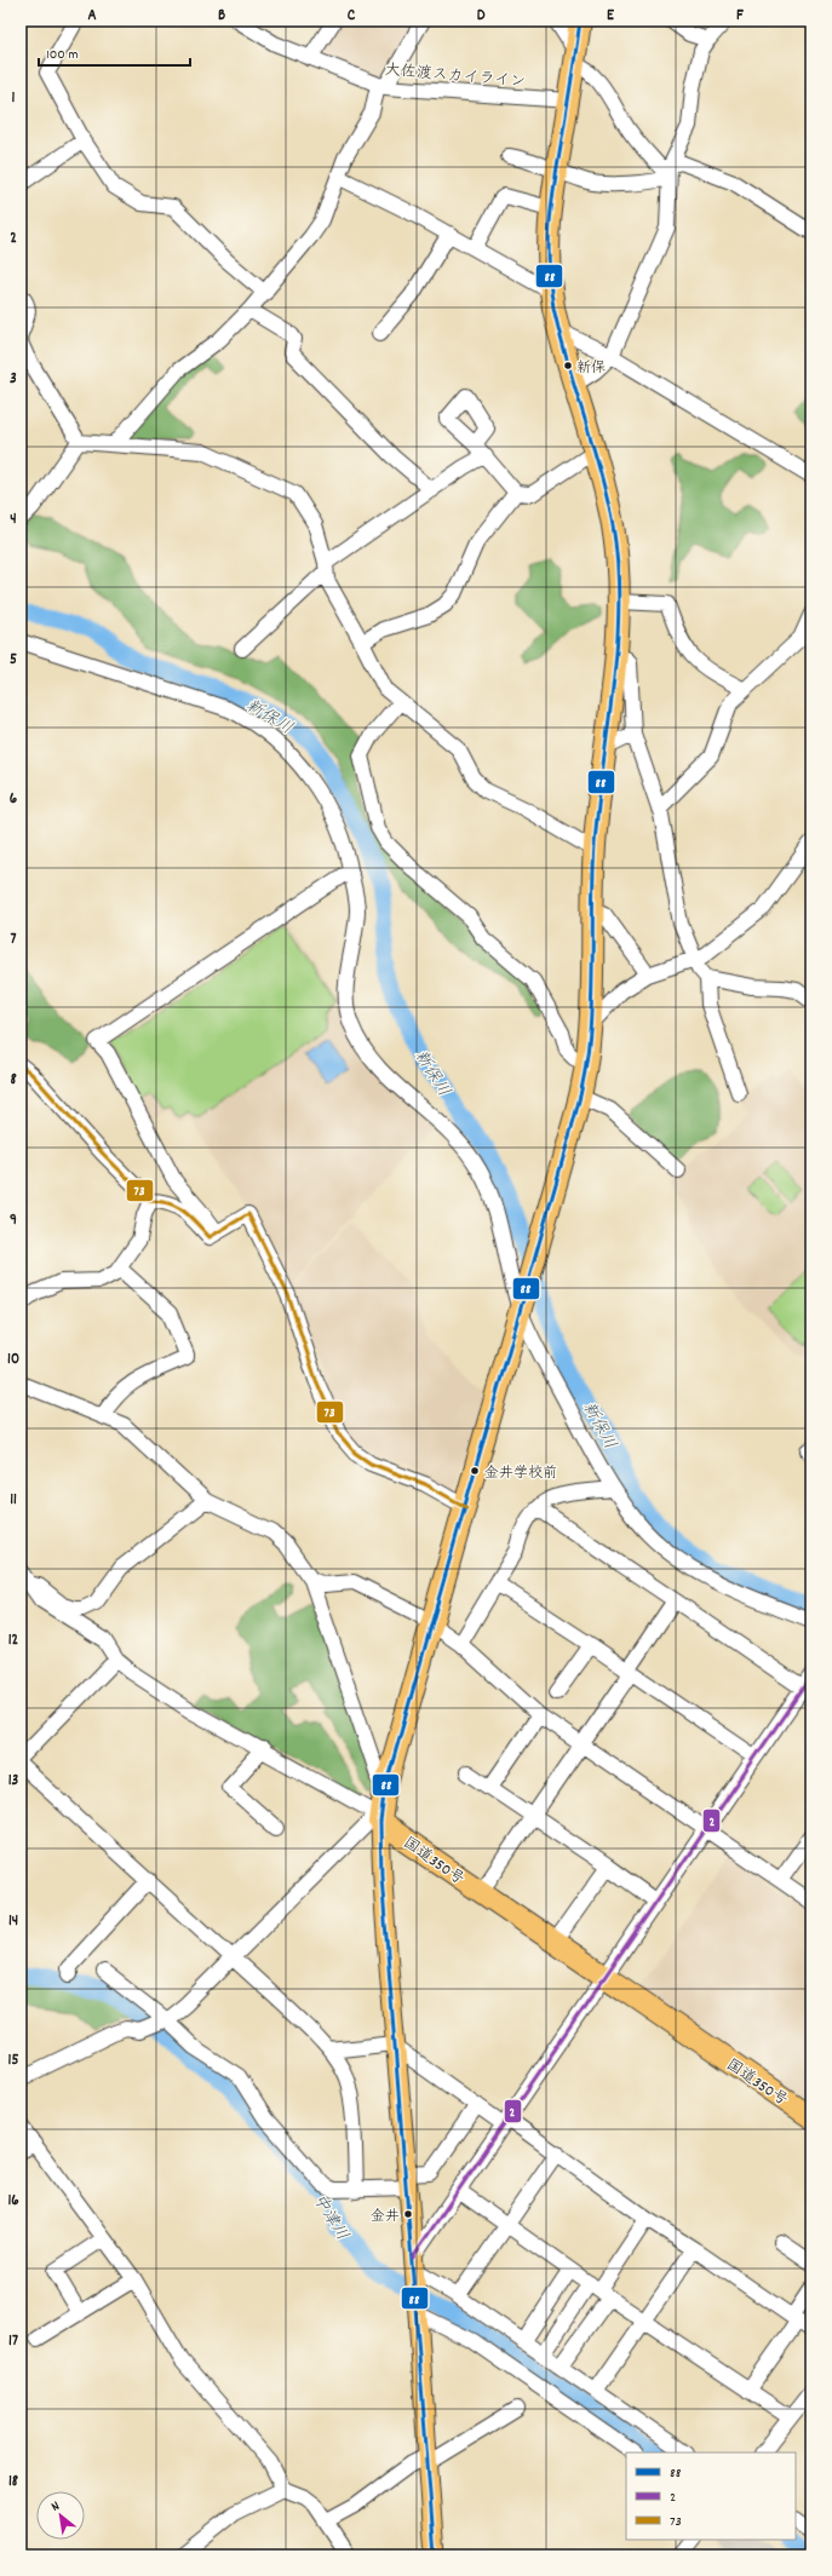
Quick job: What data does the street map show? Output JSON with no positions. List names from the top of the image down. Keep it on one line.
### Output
{"streets":{"highway":["国道350号"],"street":["大佐渡スカイライン"]},"water":["新保川","中津川"],"places":["新保","金井学校前","金井"],"lines":["transit line 88","transit line 73","transit line 2"],"legend":["88","2","73"],"scale_bar":"100 m","north":"top left","grid":{"columns":["A","B","C","D","E","F"],"rows":["1","2","3","4","5","6","7","8","9","10","11","12","13","14","15","16","17","18"]}}
